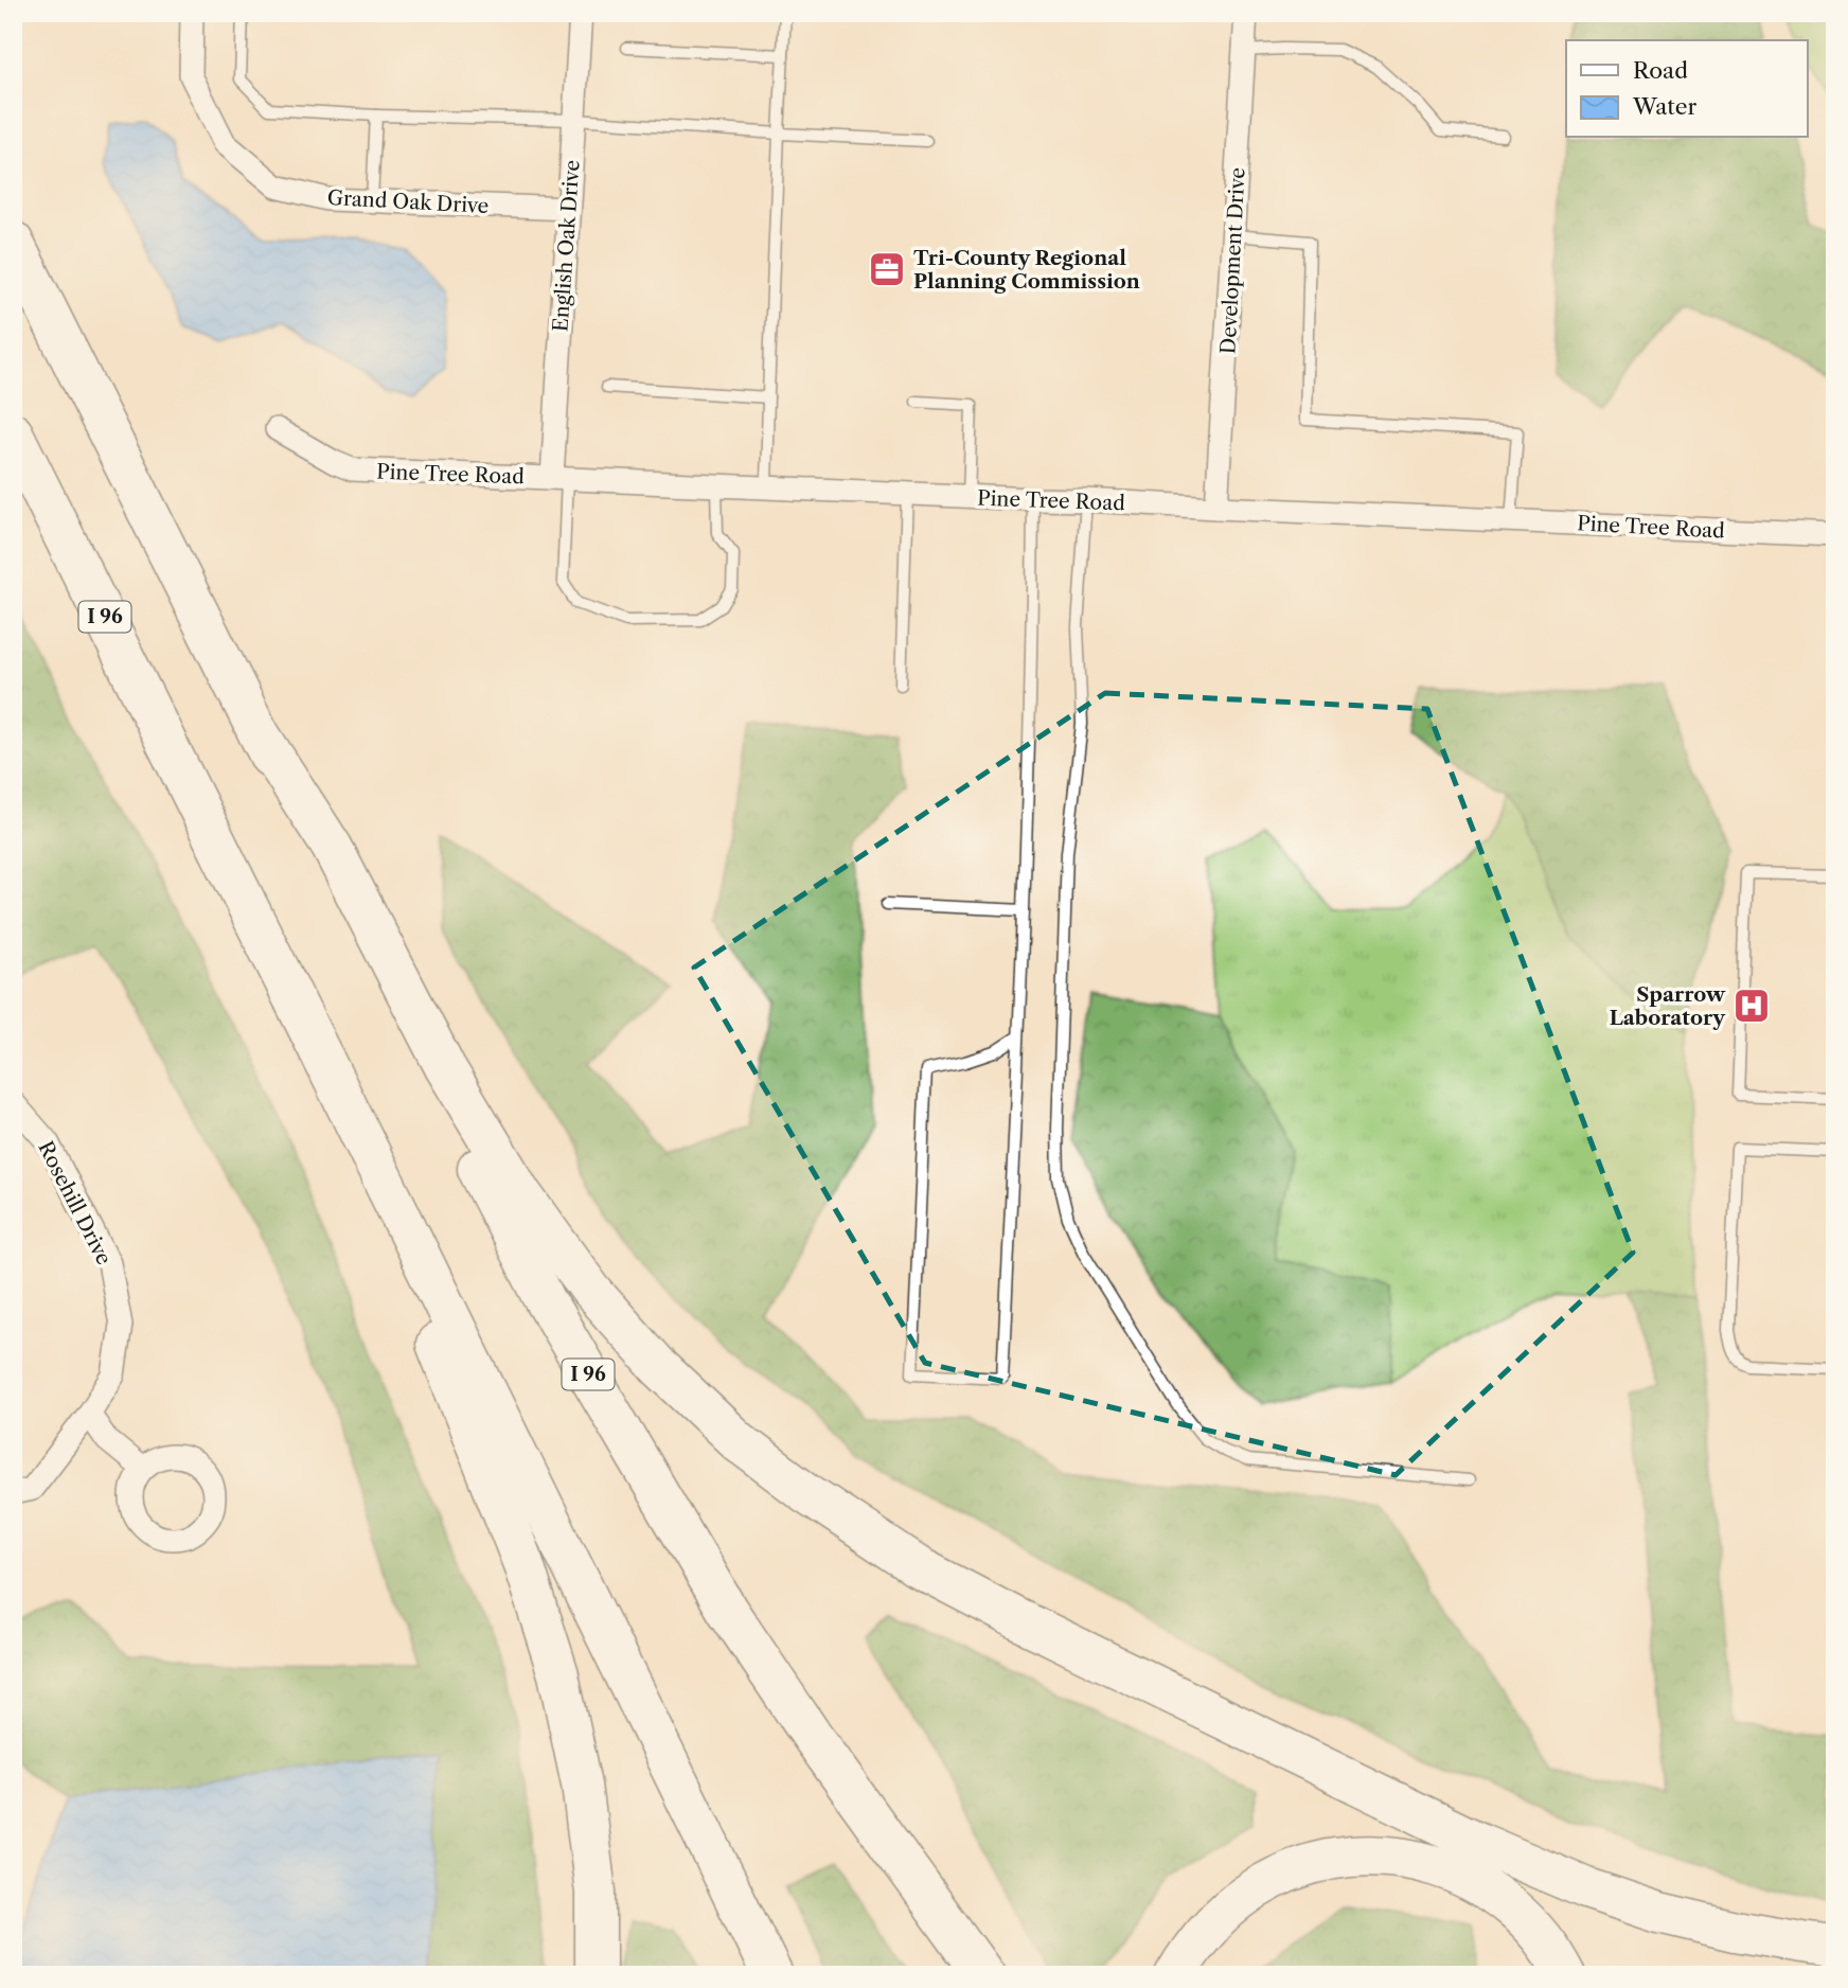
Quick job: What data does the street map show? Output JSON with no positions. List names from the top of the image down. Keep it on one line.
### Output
{"streets":{"highway":["I 96"],"street":["Grand Oak Drive","English Oak Drive","Development Drive","Pine Tree Road","Rosehill Drive"]},"crossings":[["Grand Oak Drive","English Oak Drive"],["English Oak Drive","Pine Tree Road"],["Development Drive","Pine Tree Road"]],"places":{"office":["Tri-County Regional Planning Commission"],"hospital":["Sparrow Laboratory"]},"legend":["Road","Water"]}
